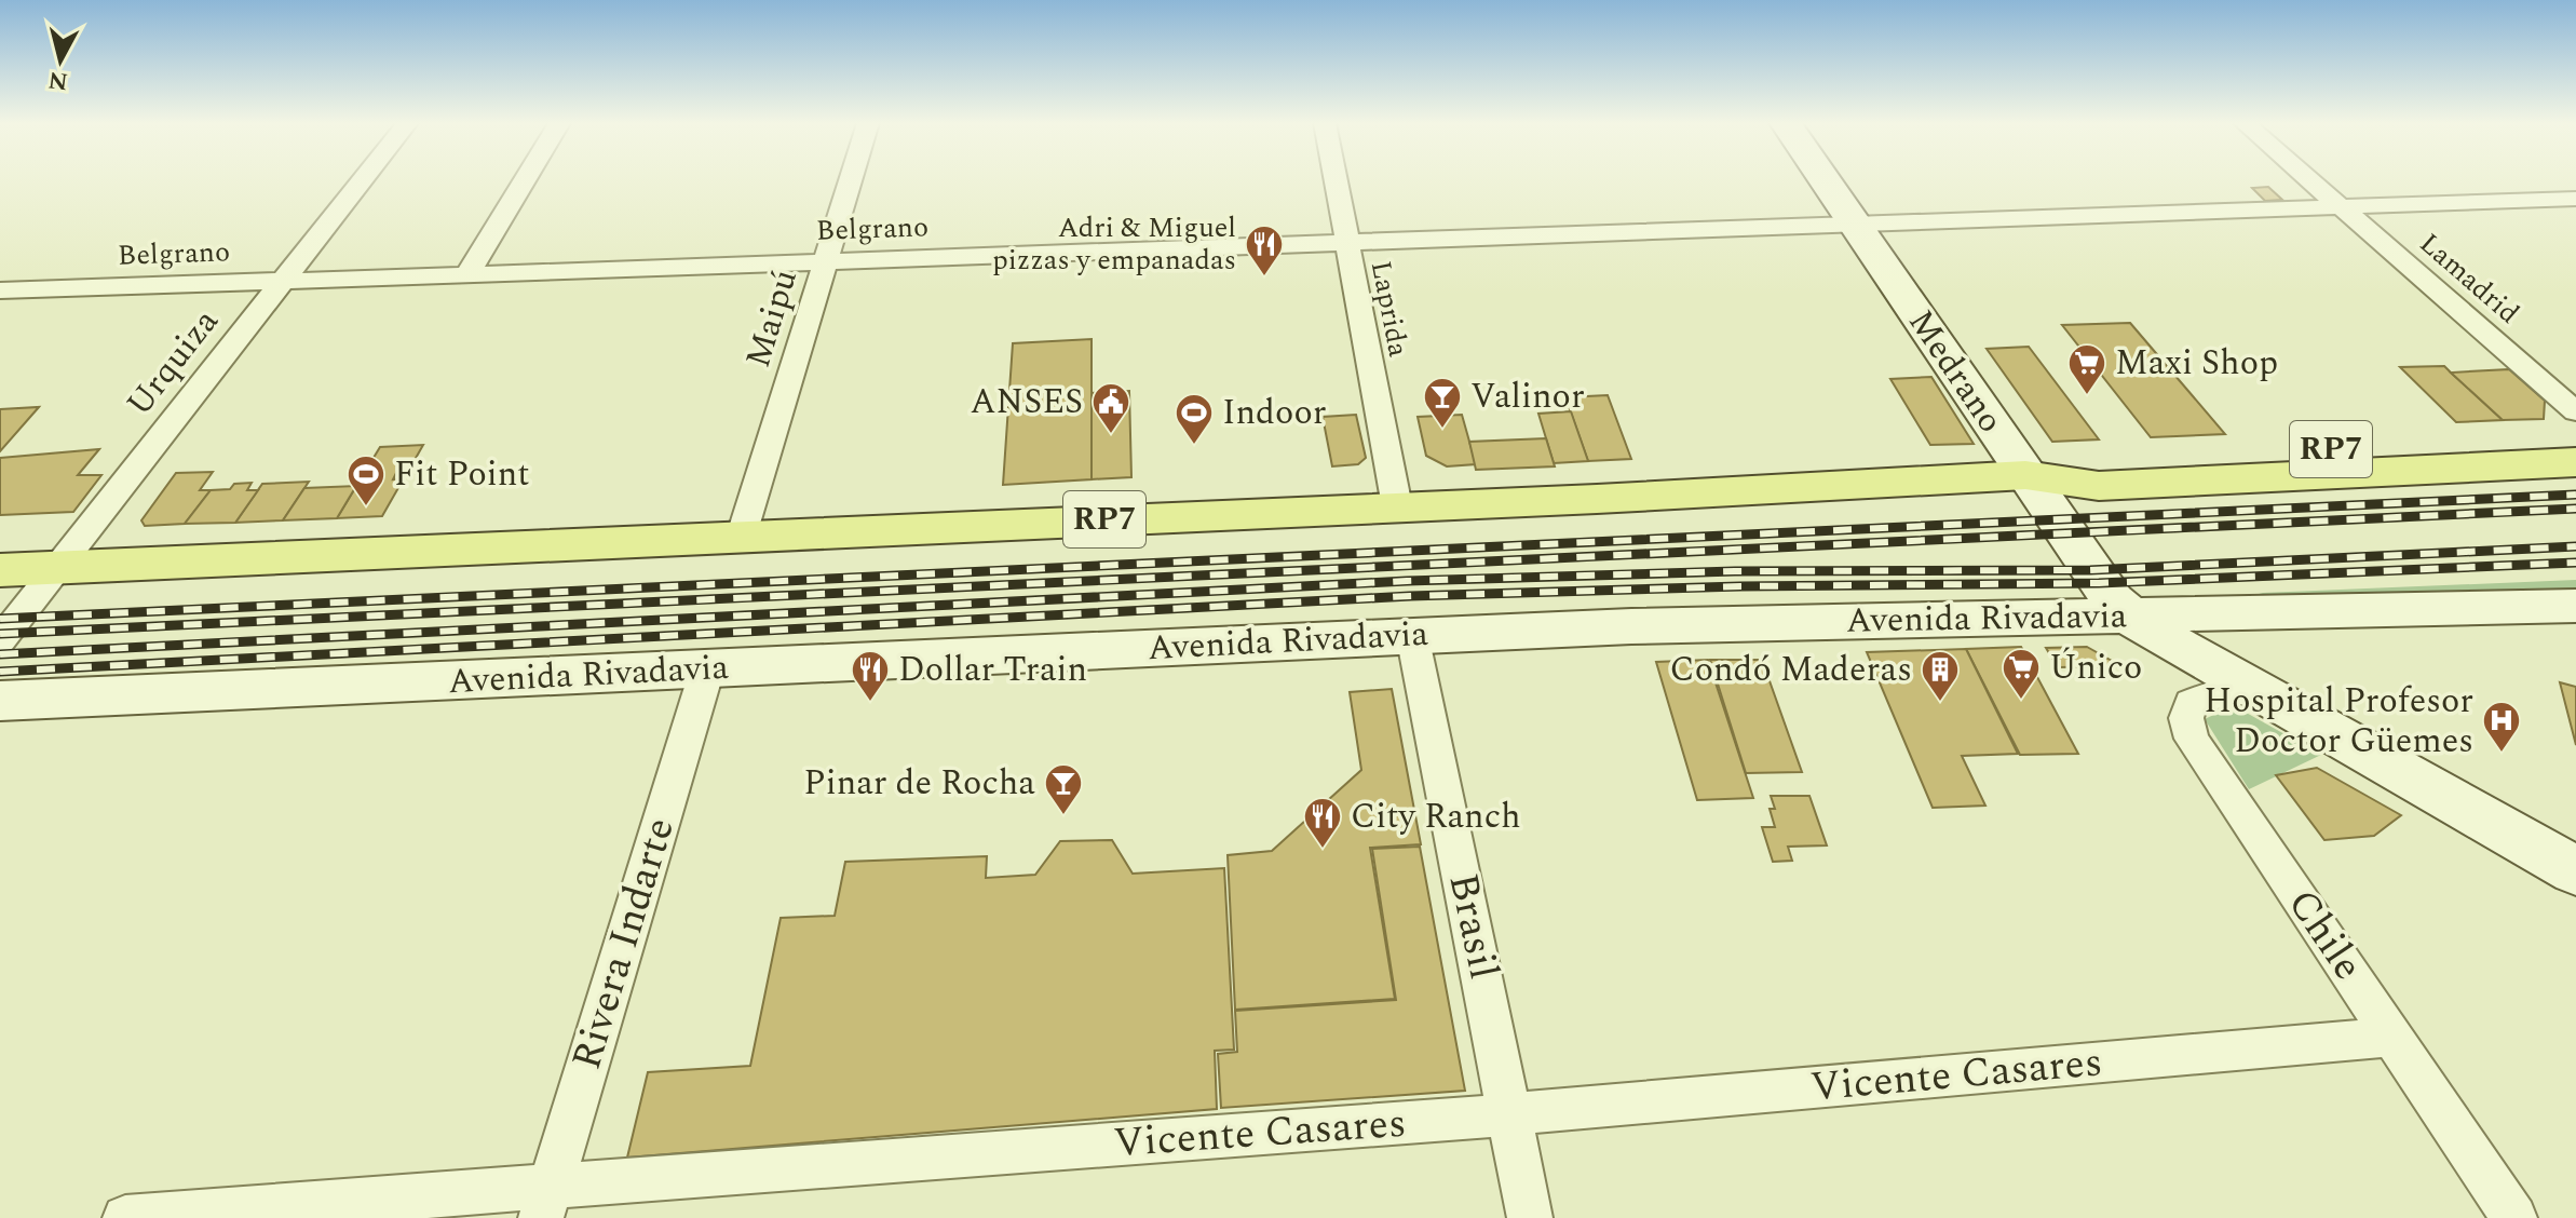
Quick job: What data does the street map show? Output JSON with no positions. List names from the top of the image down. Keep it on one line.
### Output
{"streets":{"main road":["Medrano","RP7","Avenida Rivadavia"],"street":["Belgrano","Lamadrid","Laprida","Maipú","Urquiza","Brasil","Chile","Rivera Indarte","Vicente Casares"]},"crossings":[["Belgrano","Lamadrid"],["Belgrano","Laprida"],["Belgrano","Maipú"],["Belgrano","Urquiza"],["Belgrano","Medrano"],["Laprida","RP7"],["Maipú","RP7"],["Urquiza","RP7"],["Medrano","RP7"],["Medrano","Avenida Rivadavia"],["Medrano","Chile"],["Avenida Rivadavia","Brasil"],["Avenida Rivadavia","Rivera Indarte"],["Brasil","Vicente Casares"],["Chile","Vicente Casares"],["Rivera Indarte","Vicente Casares"]],"places":{"restaurant":["Adri & Miguel pizzas y empanadas","Dollar Train","City Ranch"],"supermarket":["Maxi Shop","Único"],"bar":["Valinor","Pinar de Rocha"],"public building":["ANSES"],"sports":["Indoor","Fit Point"],"building":["Condó Maderas"],"hospital":["Hospital Profesor Doctor Güemes"]},"north":"bottom"}
